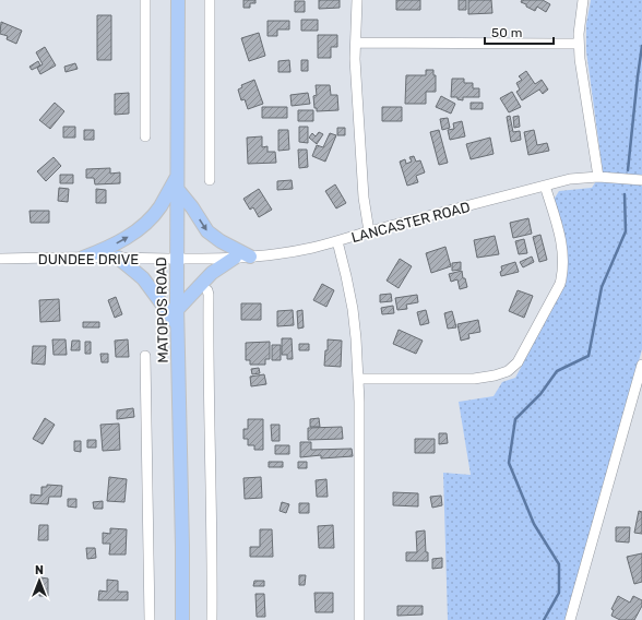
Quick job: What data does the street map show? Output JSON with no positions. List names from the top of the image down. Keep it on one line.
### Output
{"streets":{"main road":["MATOPOS ROAD"],"street":["LANCASTER ROAD","DUNDEE DRIVE"]},"crossings":[["LANCASTER ROAD","DUNDEE DRIVE"],["LANCASTER ROAD","MATOPOS ROAD"],["DUNDEE DRIVE","MATOPOS ROAD"]],"scale_bar":"50 m","north":"top"}
